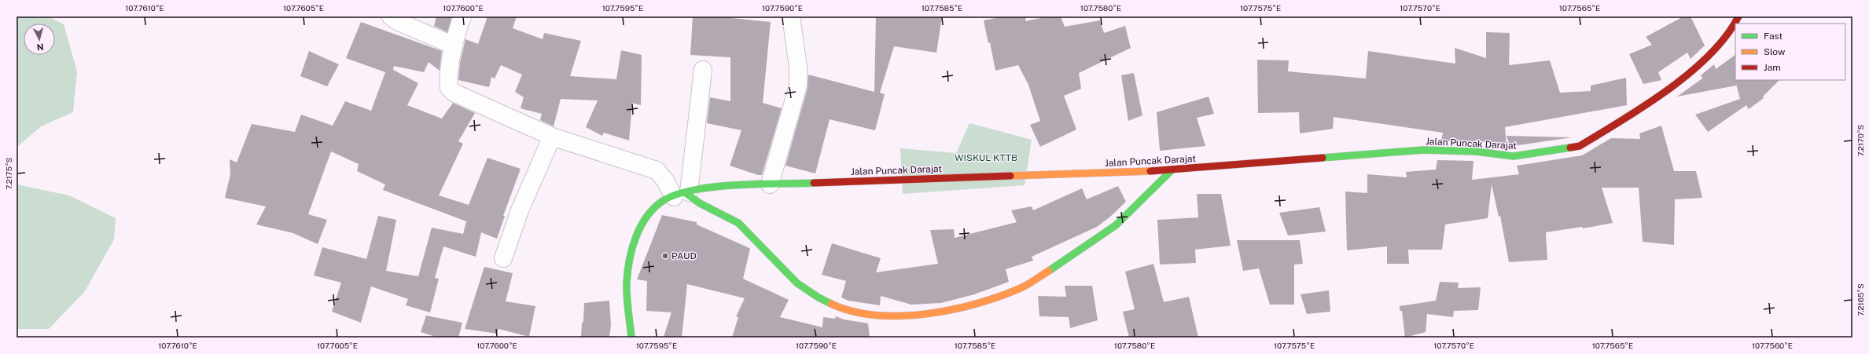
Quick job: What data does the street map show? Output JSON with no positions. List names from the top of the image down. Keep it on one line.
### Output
{"streets":{"street":["Jalan Puncak Darajat"]},"parks":["WISKUL KTTB"],"places":["PAUD"],"legend":["Fast","Slow","Jam"],"north":"bottom","coordinates":["107.7610°E","107.7605°E","107.7600°E","107.7595°E","107.7590°E","107.7585°E","107.7580°E","107.7575°E","107.7570°E","107.7565°E","7.2170°S","7.2175°S","7.2165°S","107.7560°E"]}
